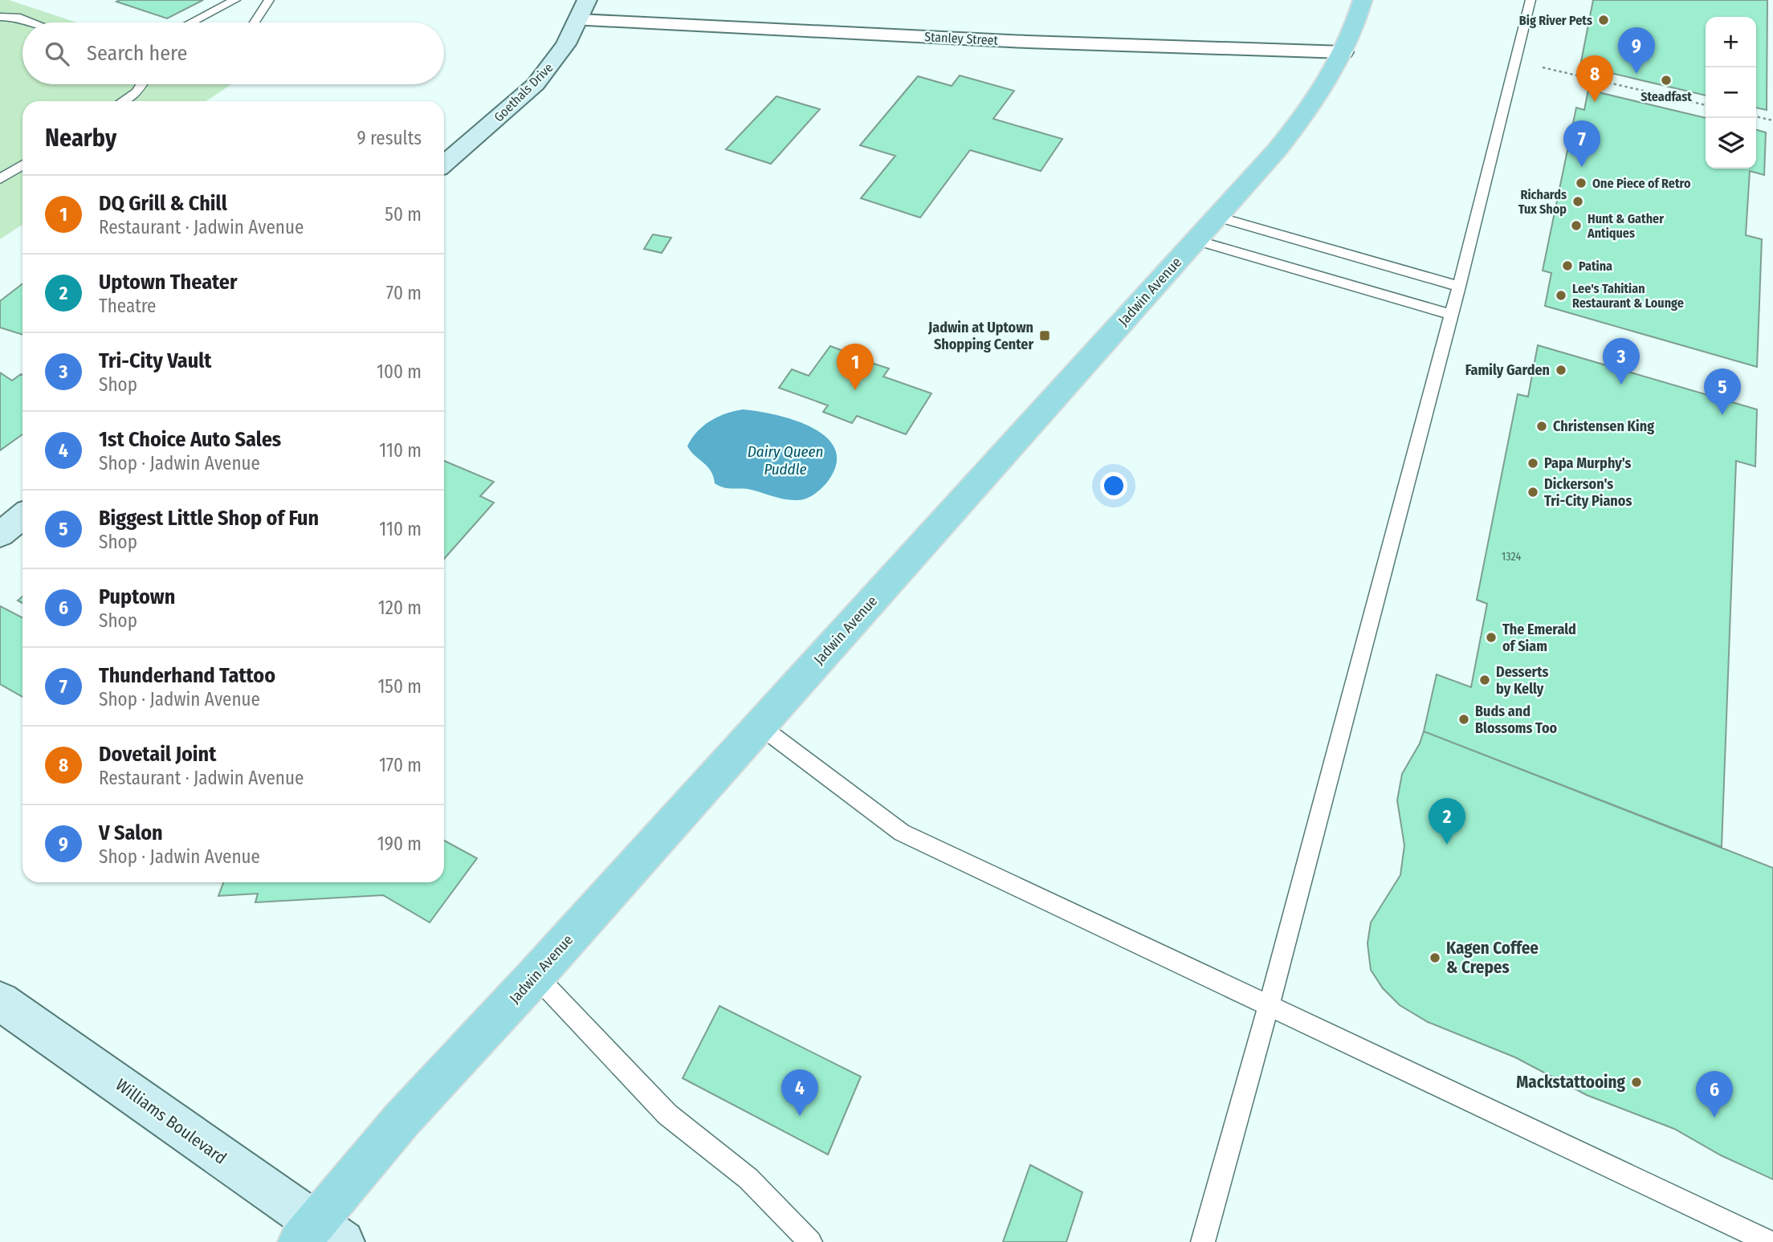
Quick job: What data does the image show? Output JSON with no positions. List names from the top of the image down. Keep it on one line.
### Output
{"streets":{"main road":["Jadwin Avenue"],"street":["Stanley Street","Goethals Drive","Williams Boulevard"]},"crossings":[["Stanley Street","Goethals Drive"],["Stanley Street","Jadwin Avenue"],["Jadwin Avenue","Williams Boulevard"]],"water":["Dairy Queen Puddle"],"places":{"other":["Big River Pets","Steadfast","One Piece of Retro","Richards Tux Shop","Hunt & Gather Antiques","Patina","Lee's Tahitian Restaurant & Lounge","Family Garden","Christensen King","Papa Murphy's","Dickerson's Tri-City Pianos","The Emerald of Siam","Desserts by Kelly","Buds and Blossoms Too","Kagen Coffee & Crepes","Mackstattooing"],"transit":["Jadwin at Uptown Shopping Center"]},"house_numbers":["1324"],"page":{"map_buttons":["+","−"],"search":"Search here","pins":["9","8","7","3","1","5","2","4","6"],"heading":["Nearby","9 results"],"list":[{"mark":"1","name":"DQ Grill & Chill","note":"Restaurant · Jadwin Avenue","value":"50 m"},{"mark":"2","name":"Uptown Theater","note":"Theatre","value":"70 m"},{"mark":"3","name":"Tri-City Vault","note":"Shop","value":"100 m"},{"mark":"4","name":"1st Choice Auto Sales","note":"Shop · Jadwin Avenue","value":"110 m"},{"mark":"5","name":"Biggest Little Shop of Fun","note":"Shop","value":"110 m"},{"mark":"6","name":"Puptown","note":"Shop","value":"120 m"},{"mark":"7","name":"Thunderhand Tattoo","note":"Shop · Jadwin Avenue","value":"150 m"},{"mark":"8","name":"Dovetail Joint","note":"Restaurant · Jadwin Avenue","value":"170 m"},{"mark":"9","name":"V Salon","note":"Shop · Jadwin Avenue","value":"190 m"}]}}
